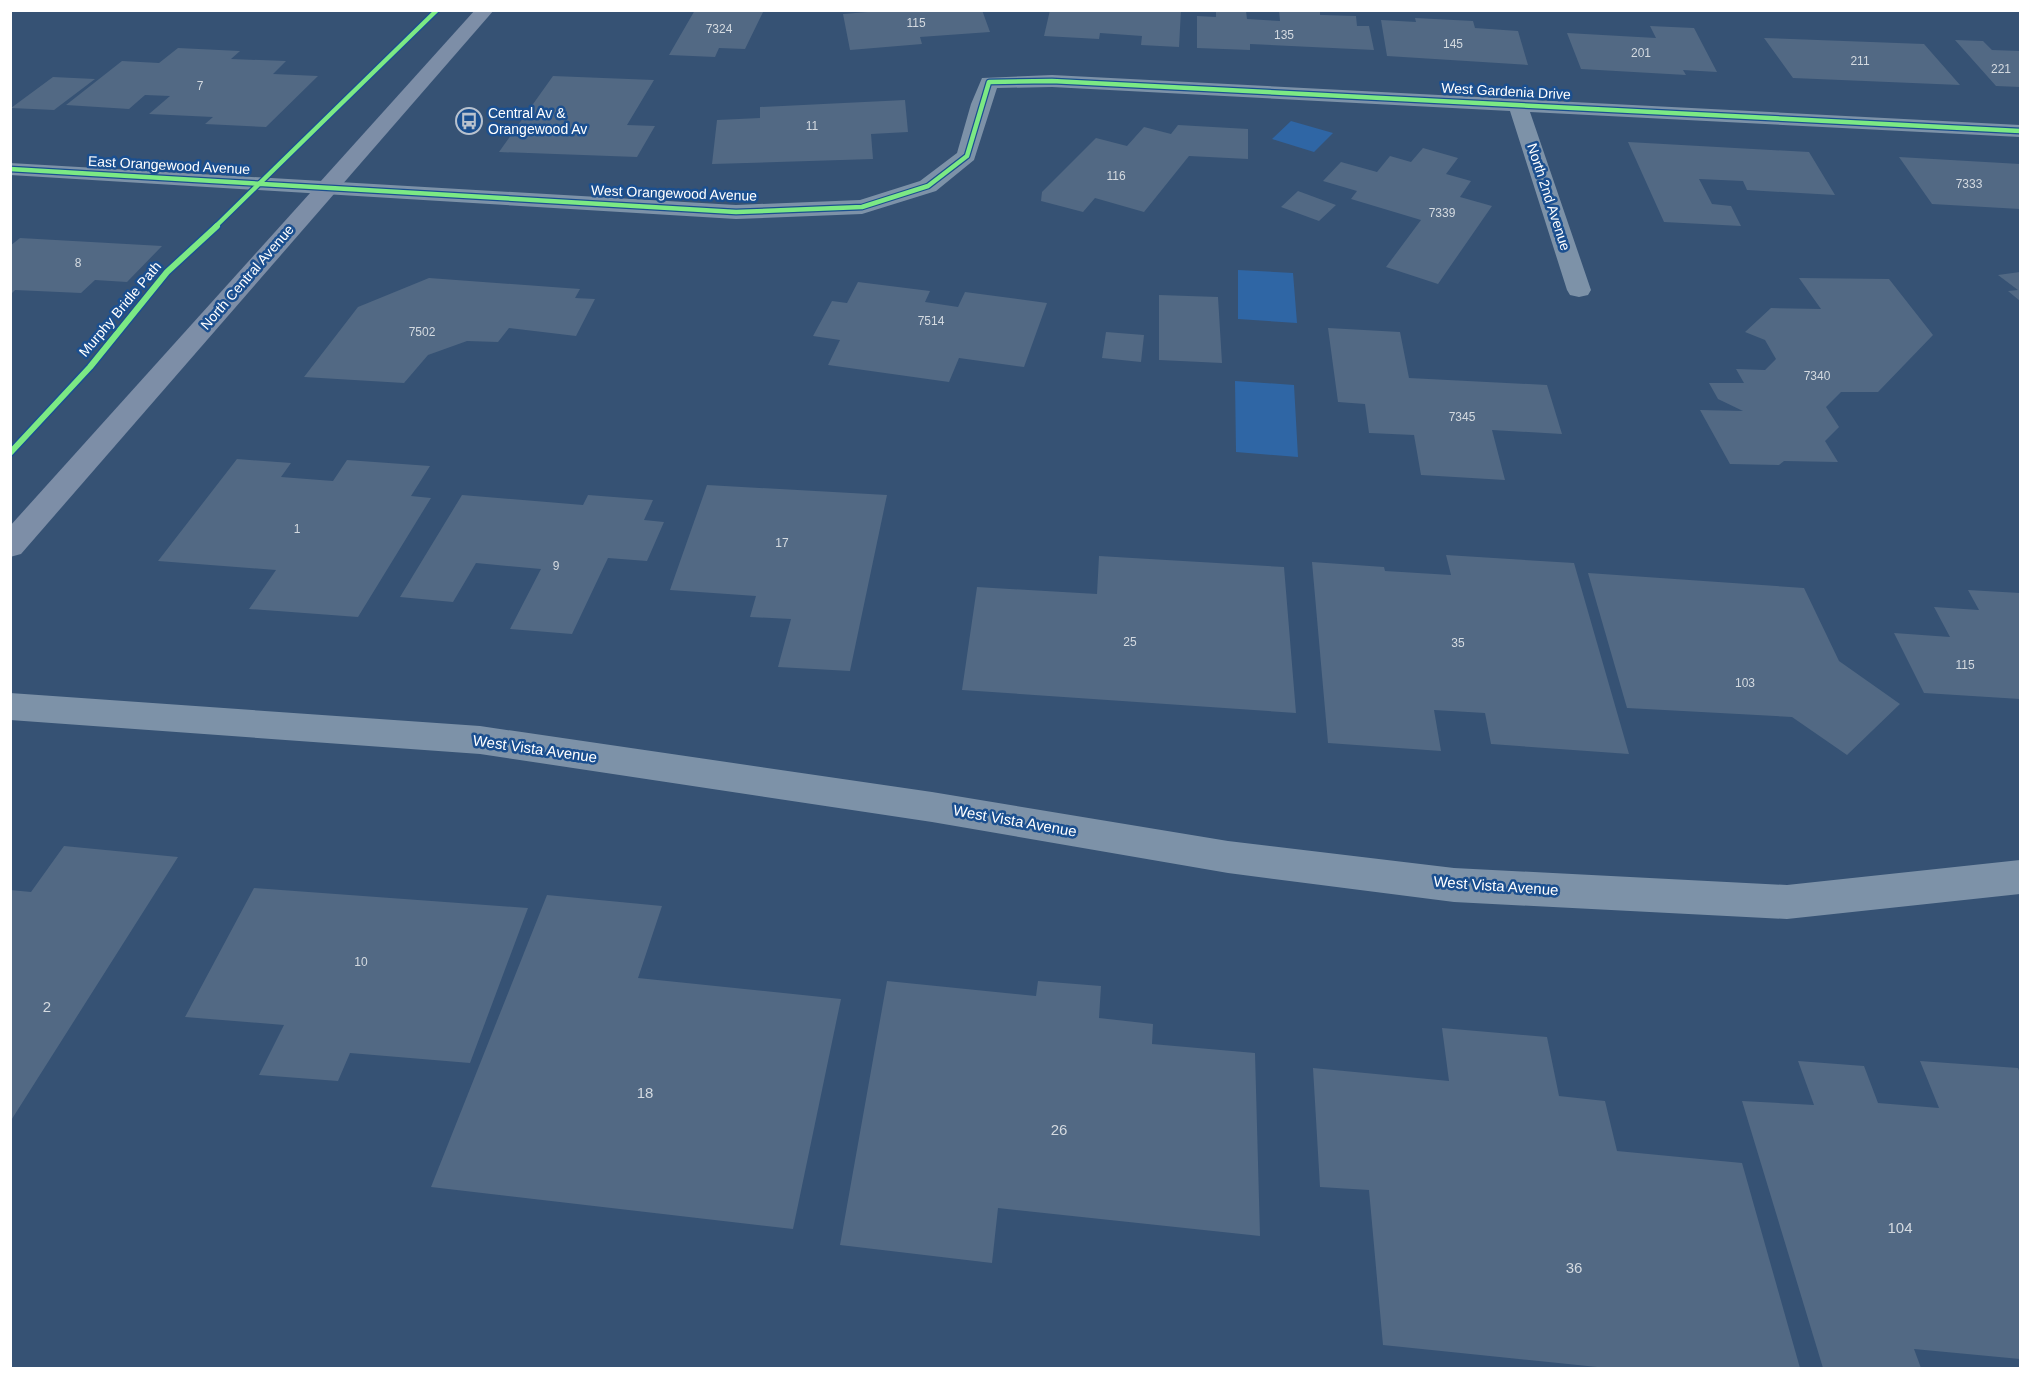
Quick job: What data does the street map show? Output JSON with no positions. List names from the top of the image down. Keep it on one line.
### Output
{"streets":{"main road":["North Central Avenue"],"street":["West Gardenia Drive","East Orangewood Avenue","West Orangewood Avenue","North 2nd Avenue","West Vista Avenue"],"cycle path":["Murphy Bridle Path"]},"crossings":[["West Gardenia Drive","West Orangewood Avenue"],["West Gardenia Drive","North 2nd Avenue"],["East Orangewood Avenue","West Orangewood Avenue"],["East Orangewood Avenue","North Central Avenue"],["East Orangewood Avenue","Murphy Bridle Path"],["West Orangewood Avenue","North Central Avenue"]],"places":{"bus stop":["Central Av & Orangewood Av"]},"house_numbers":["115","7324","135","145","201","211","221","7","11","116","7333","7339","8","7514","7502","7340","7345","1","17","9","25","35","115","103","10","2","18","26","104","36"]}
